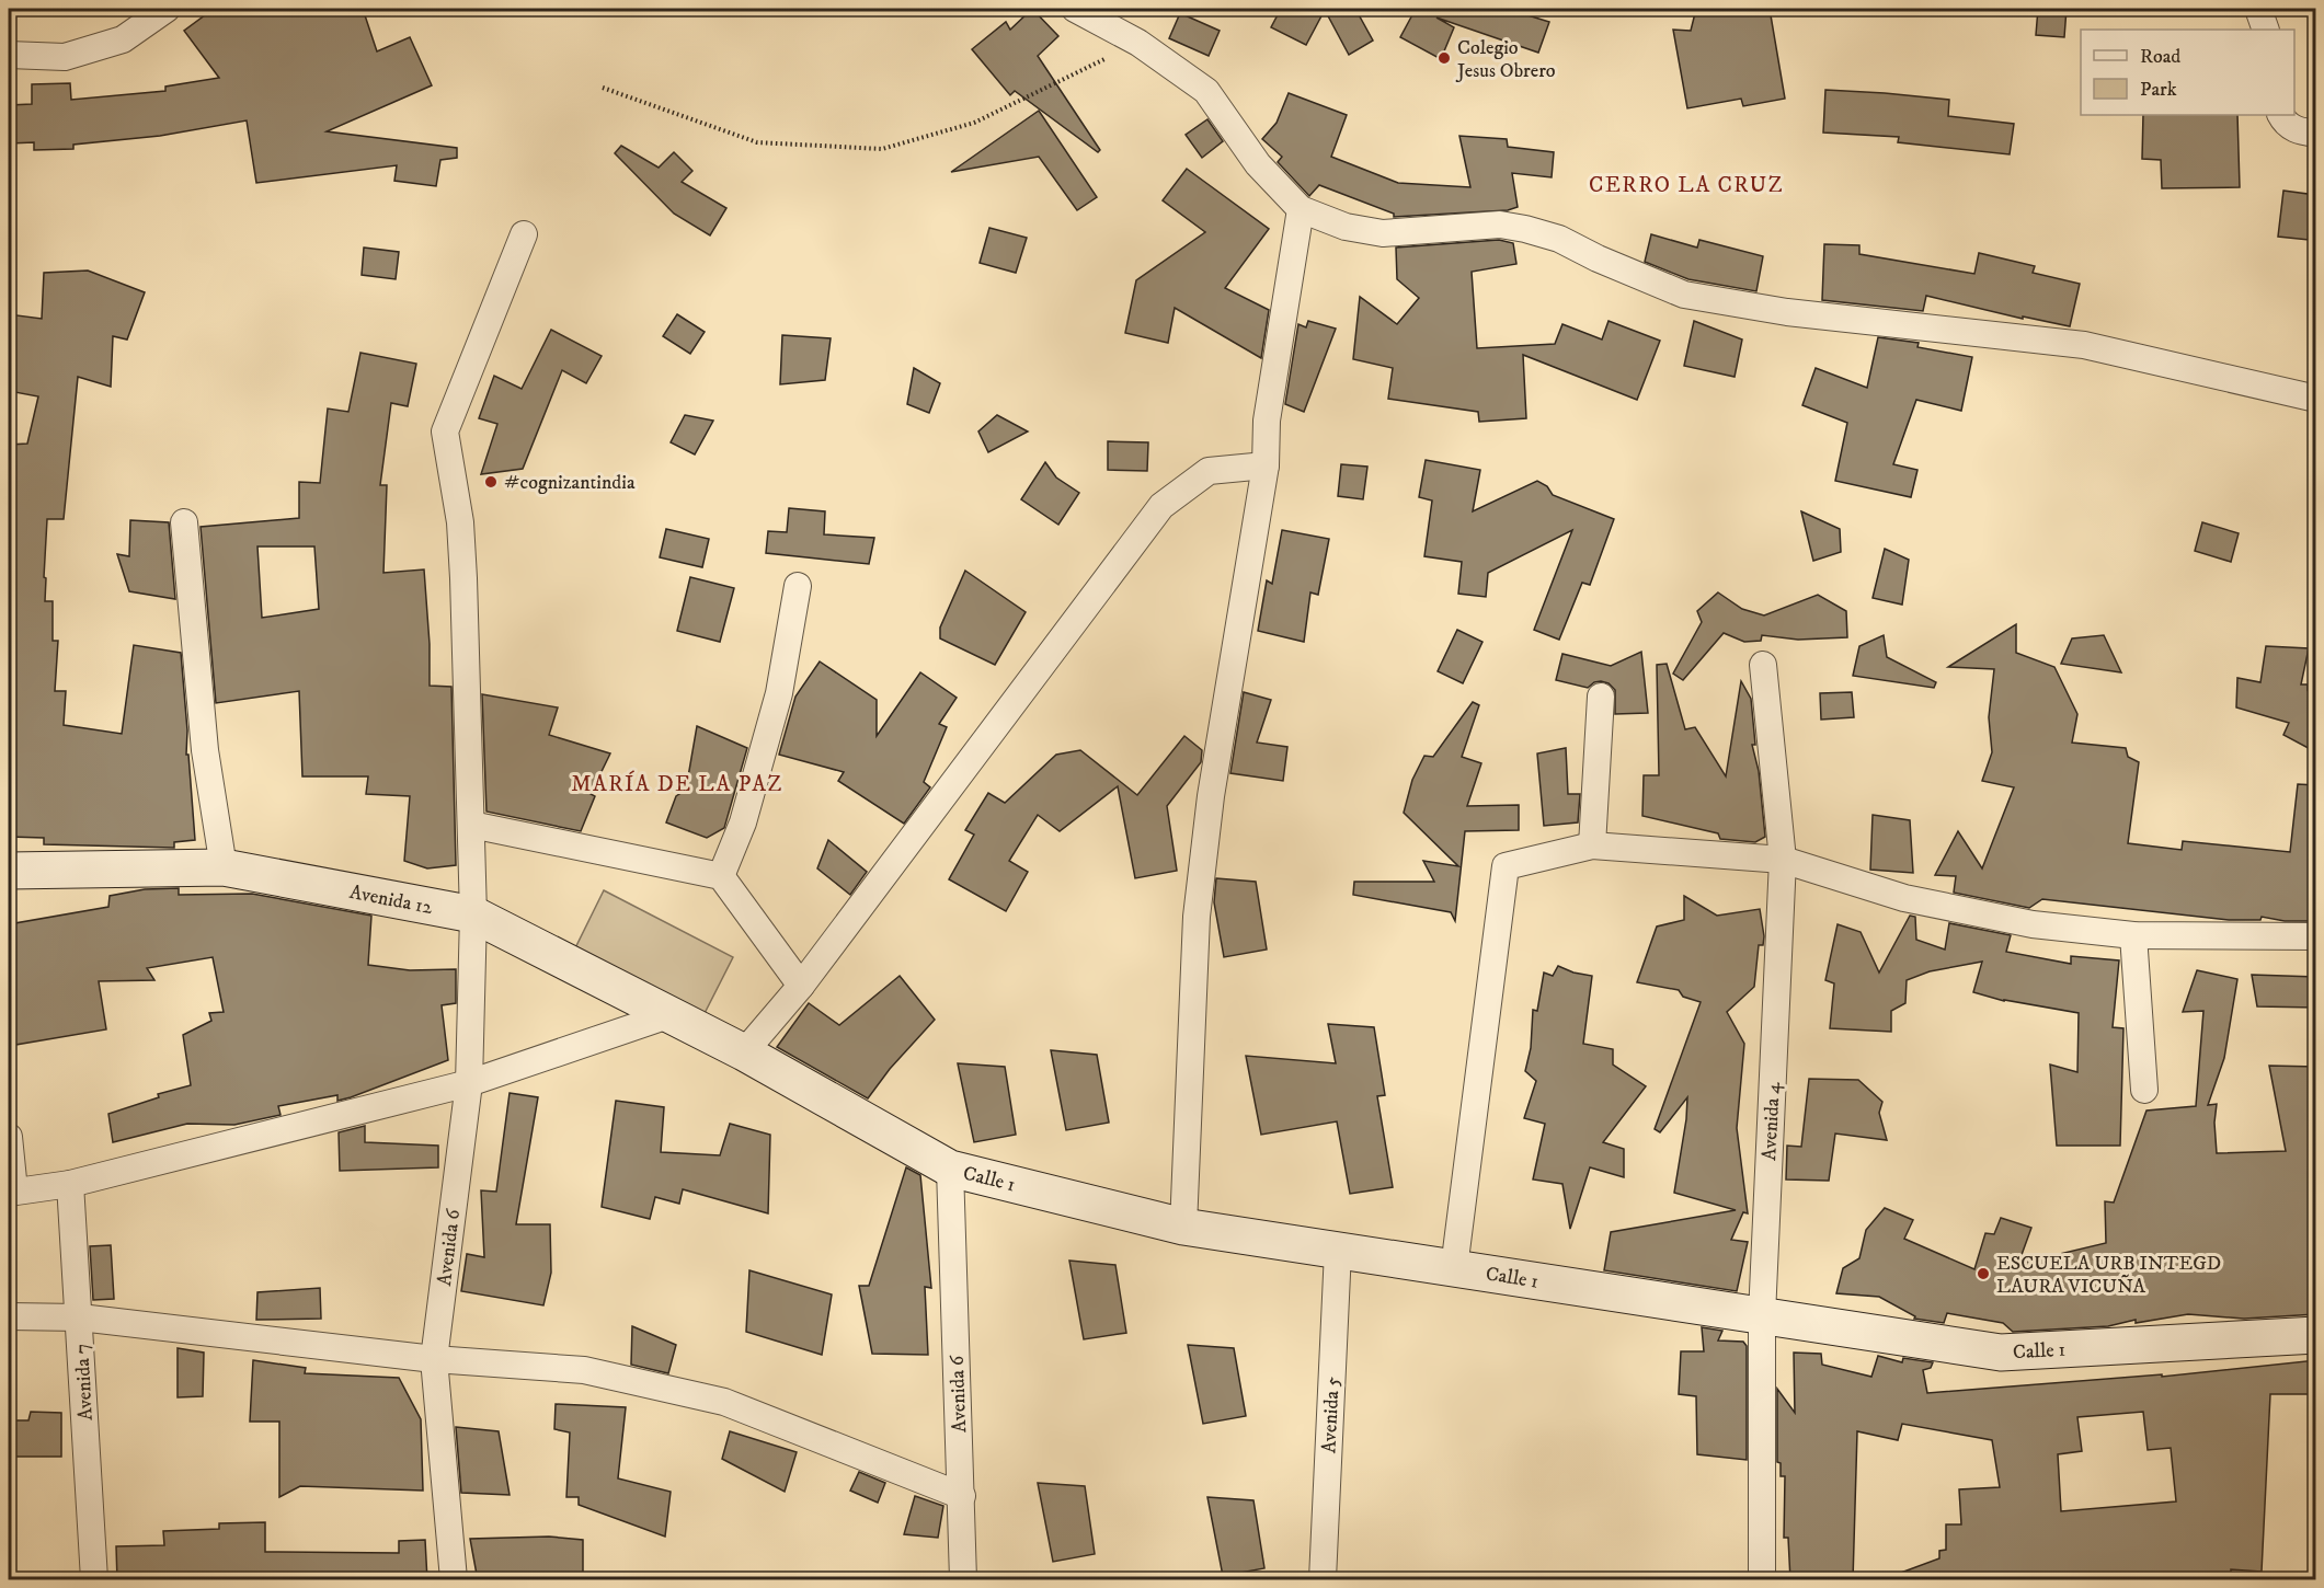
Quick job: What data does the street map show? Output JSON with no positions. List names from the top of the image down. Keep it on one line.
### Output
{"streets":{"street":["Avenida 12","Avenida 4","Calle 1","Avenida 6","Avenida 7","Avenida 5"]},"crossings":[["Avenida 12","Calle 1"],["Avenida 12","Avenida 6"],["Avenida 4","Calle 1"],["Calle 1","Avenida 6"],["Calle 1","Avenida 5"]],"districts":["CERRO LA CRUZ","MARÍA DE LA PAZ"],"places":["Colegio Jesus Obrero","#cognizantindia","ESCUELA URB INTEGD LAURA VICUÑA"],"legend":["Road","Park"]}
